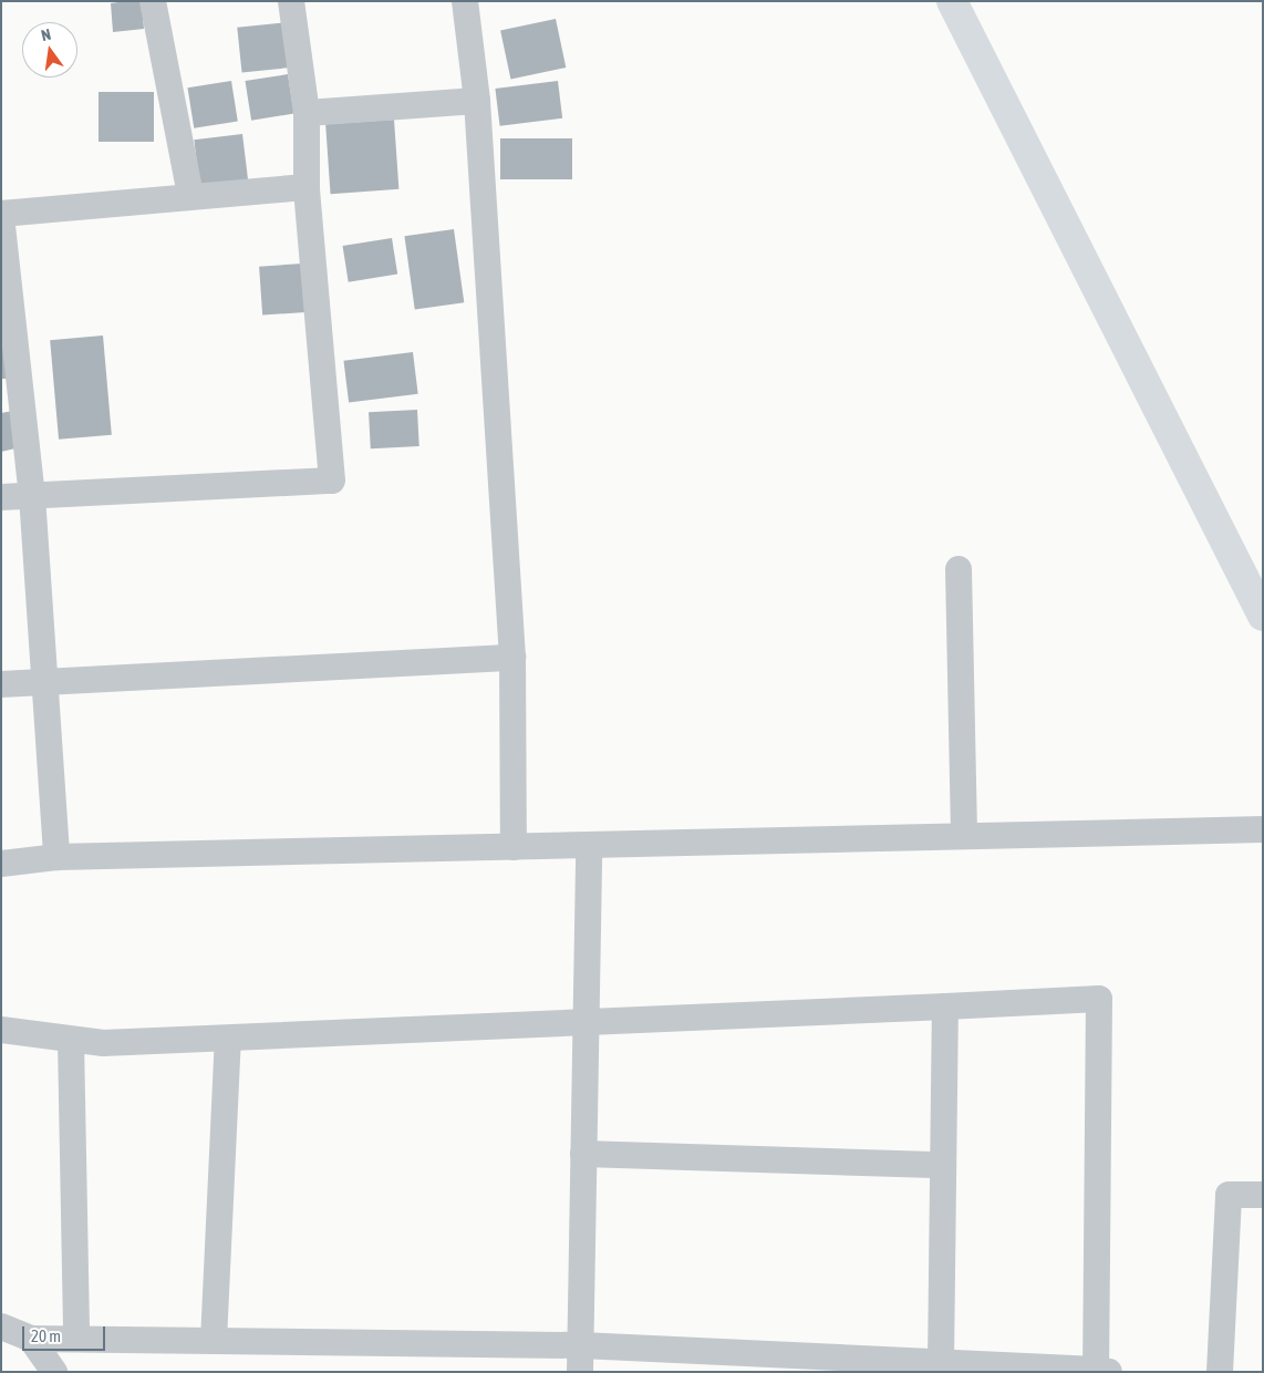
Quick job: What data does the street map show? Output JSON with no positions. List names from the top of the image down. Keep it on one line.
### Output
{"scale_bar":"20 m","north":"top"}
